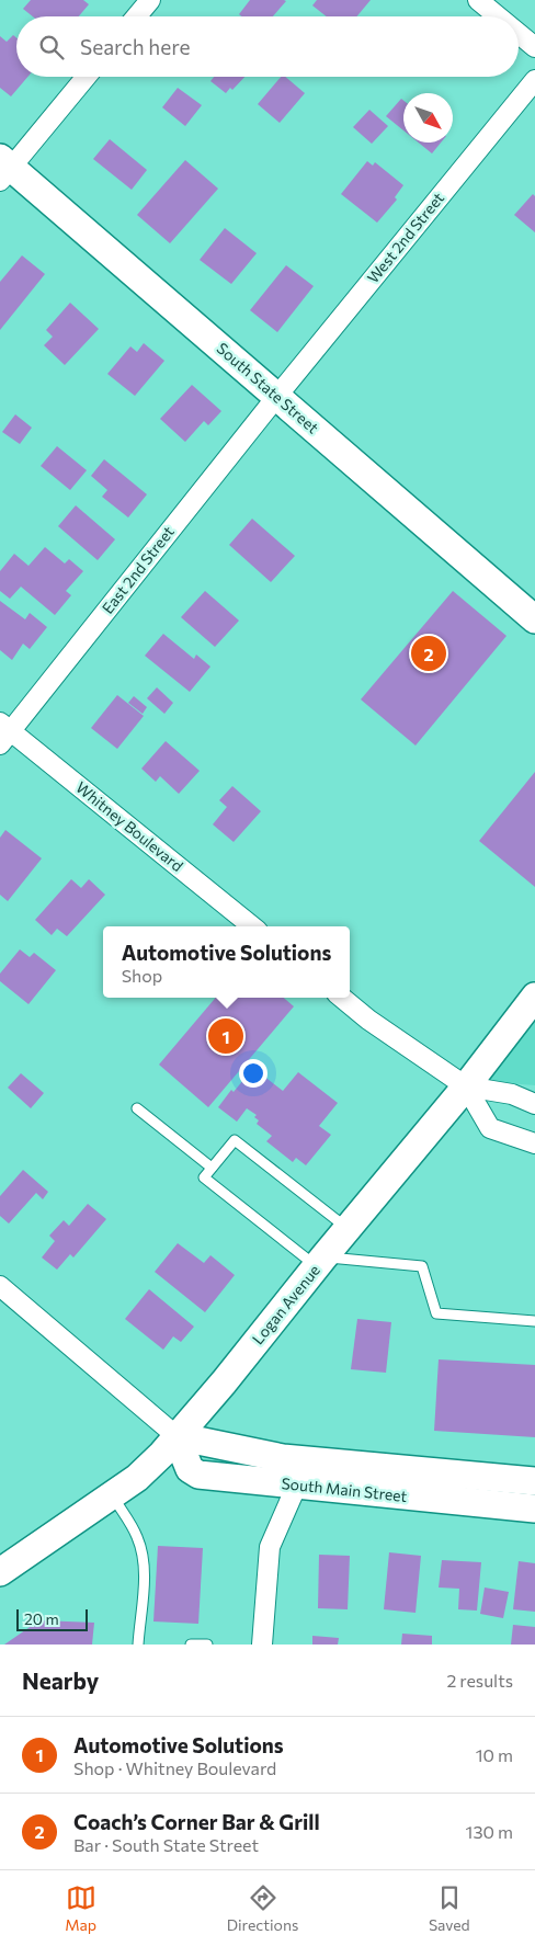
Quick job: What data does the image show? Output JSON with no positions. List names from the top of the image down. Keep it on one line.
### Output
{"streets":{"main road":["South State Street","Logan Avenue","South Main Street"],"street":["West 2nd Street","East 2nd Street","Whitney Boulevard"]},"crossings":[["West 2nd Street","South State Street"],["West 2nd Street","East 2nd Street"],["South State Street","East 2nd Street"],["East 2nd Street","Whitney Boulevard"],["Logan Avenue","South Main Street"]],"scale_bar":"20 m","north":"bottom right","page":{"search":"Search here","pins":["2","1"],"popup":["Automotive Solutions","Shop"],"scale":"20 m","heading":["Nearby","2 results"],"list":[{"mark":"1","name":"Automotive Solutions","note":"Shop · Whitney Boulevard","value":"10 m"},{"mark":"2","name":"Coach’s Corner Bar & Grill","note":"Bar · South State Street","value":"130 m"}],"nav":["Map","Directions","Saved"]}}
